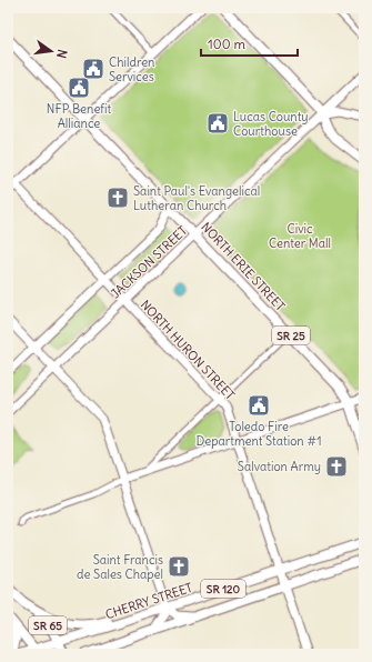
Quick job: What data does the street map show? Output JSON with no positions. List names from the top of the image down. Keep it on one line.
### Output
{"streets":{"main road":["NORTH ERIE STREET","SR 25","SR 120","CHERRY STREET","SR 65"],"street":["JACKSON STREET","NORTH HURON STREET"]},"crossings":[["JACKSON STREET","NORTH ERIE STREET"],["JACKSON STREET","NORTH HURON STREET"],["NORTH HURON STREET","SR 120"],["NORTH HURON STREET","CHERRY STREET"],["CHERRY STREET","SR 65"]],"parks":["Civic Center Mall"],"places":{"public building":["Children Services","NFP Benefit Alliance","Lucas County Courthouse","Toledo Fire Department Station #1"],"church":["Saint Paul's Evangelical Lutheran Church","Salvation Army","Saint Francis de Sales Chapel"]},"scale_bar":"100 m","north":"right"}
